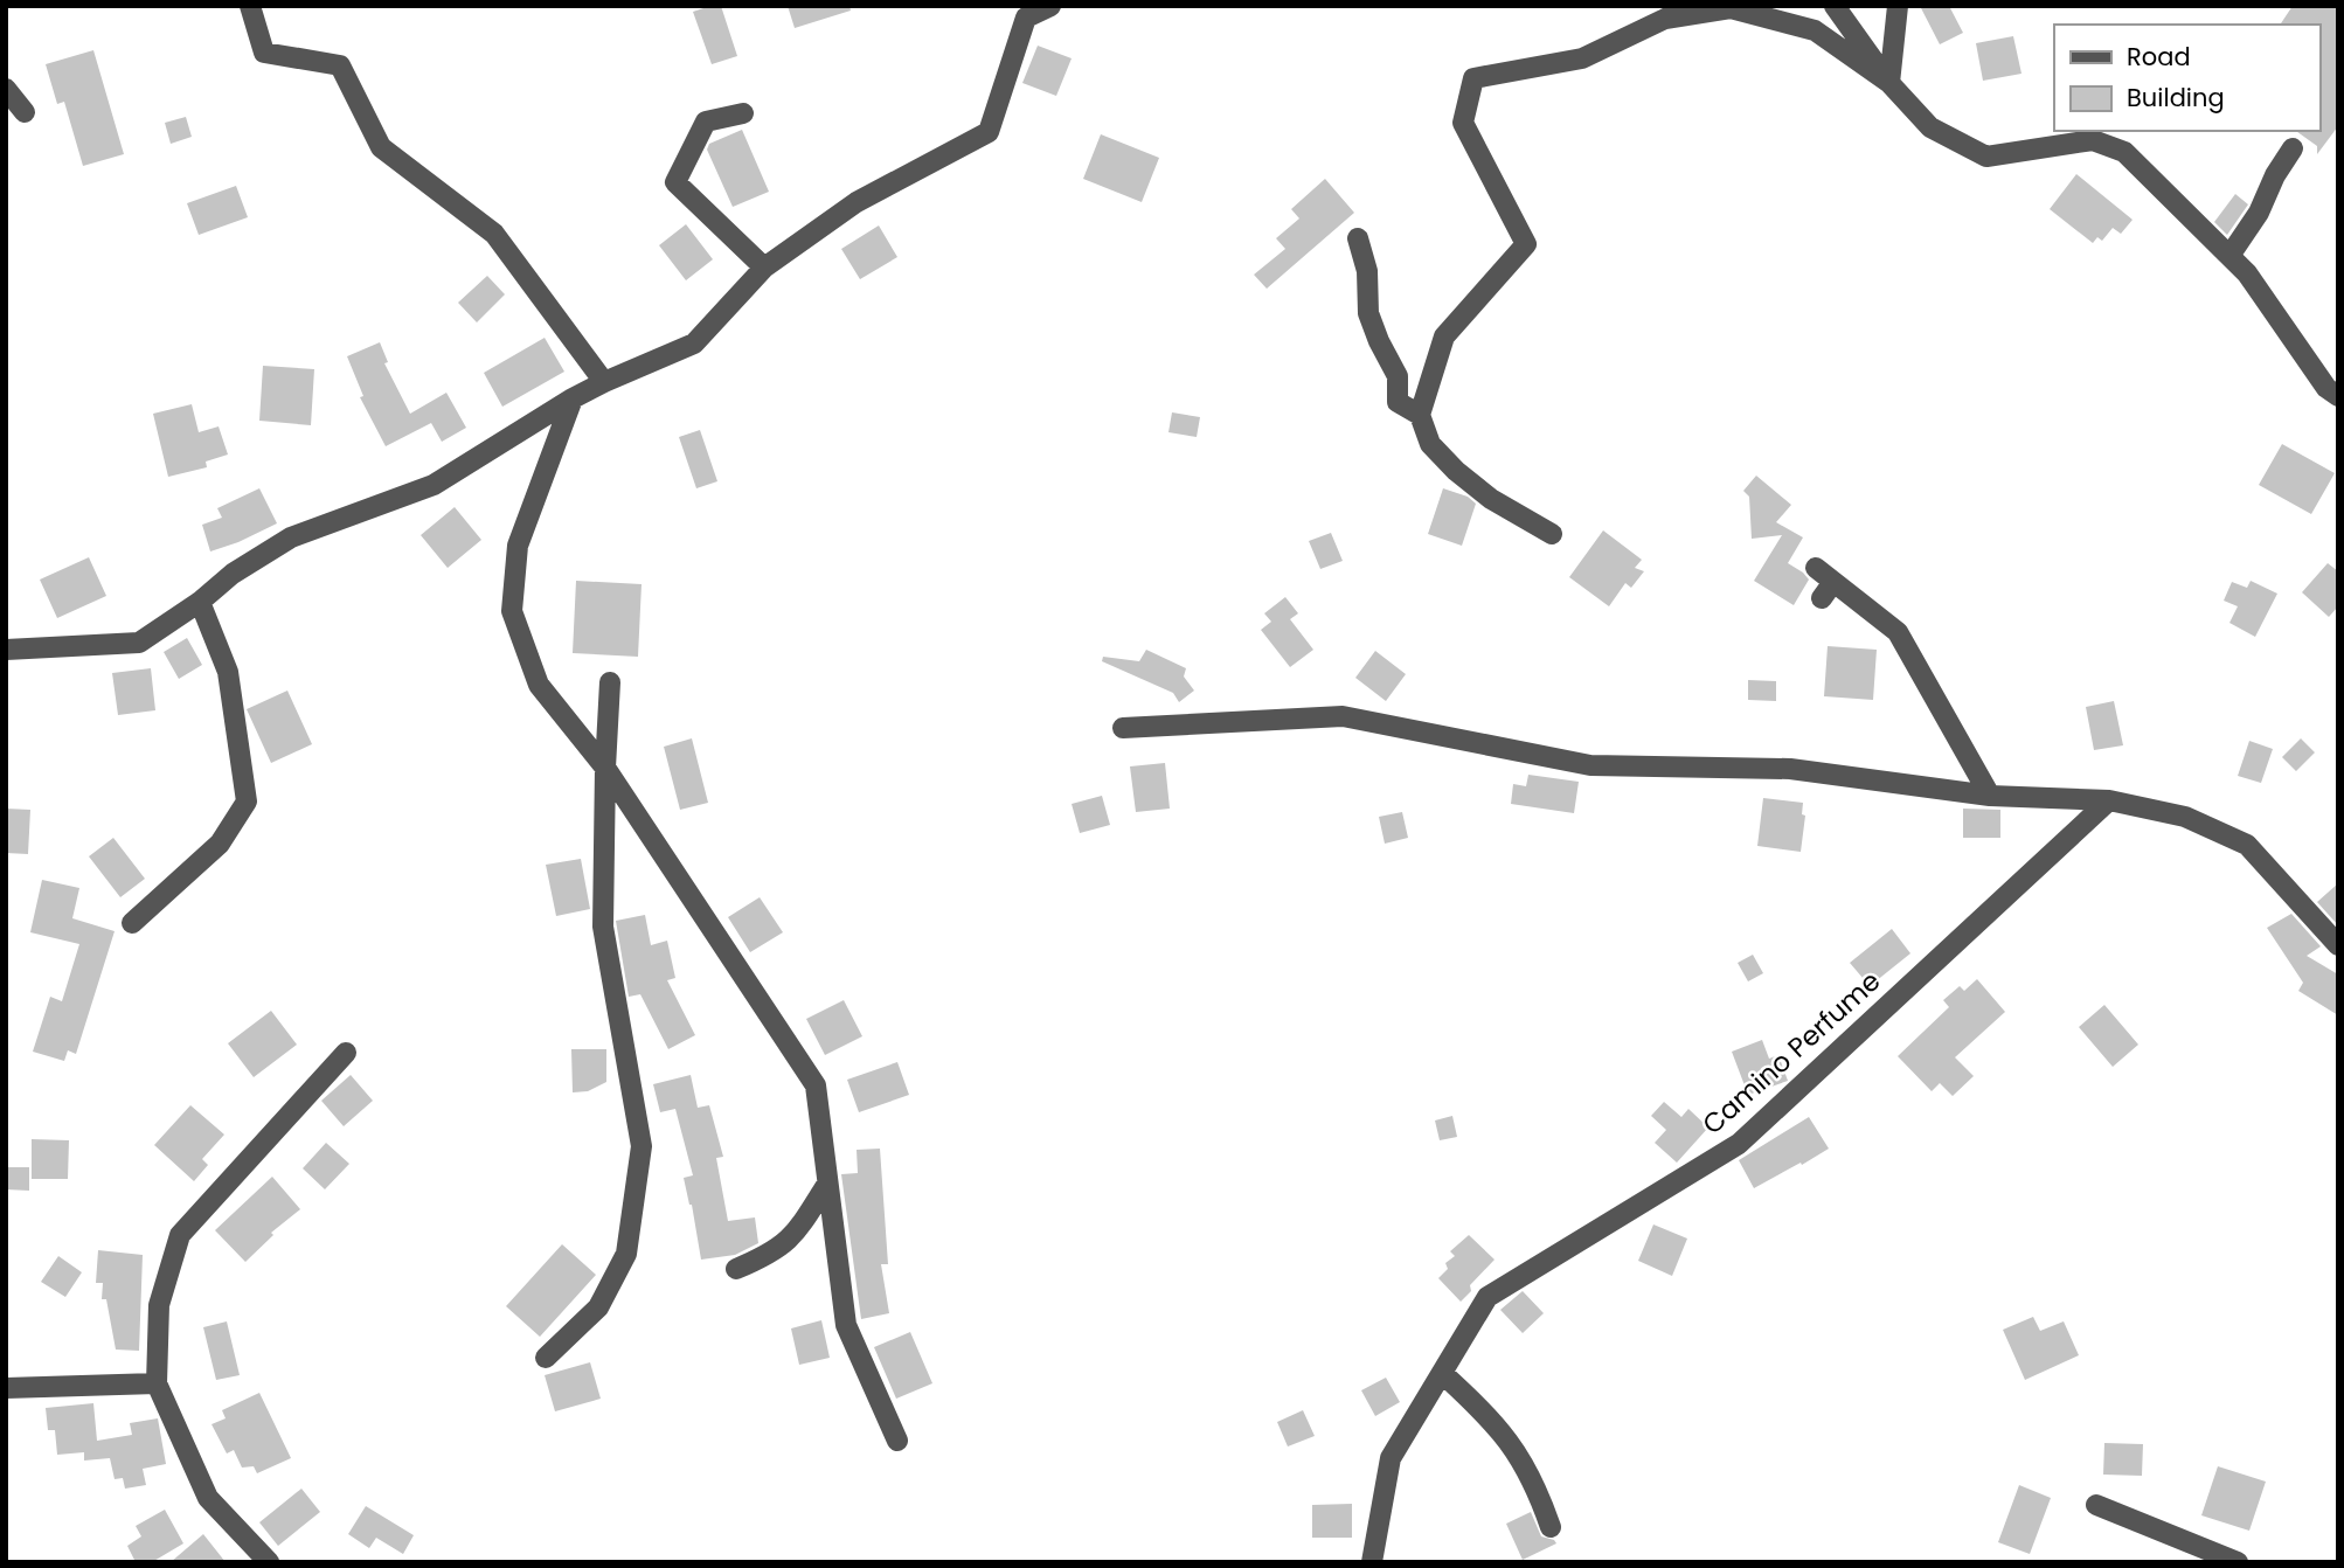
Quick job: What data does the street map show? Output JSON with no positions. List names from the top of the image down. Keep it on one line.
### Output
{"streets":{"street":["Camino Perfume"]},"legend":["Road","Building"]}
